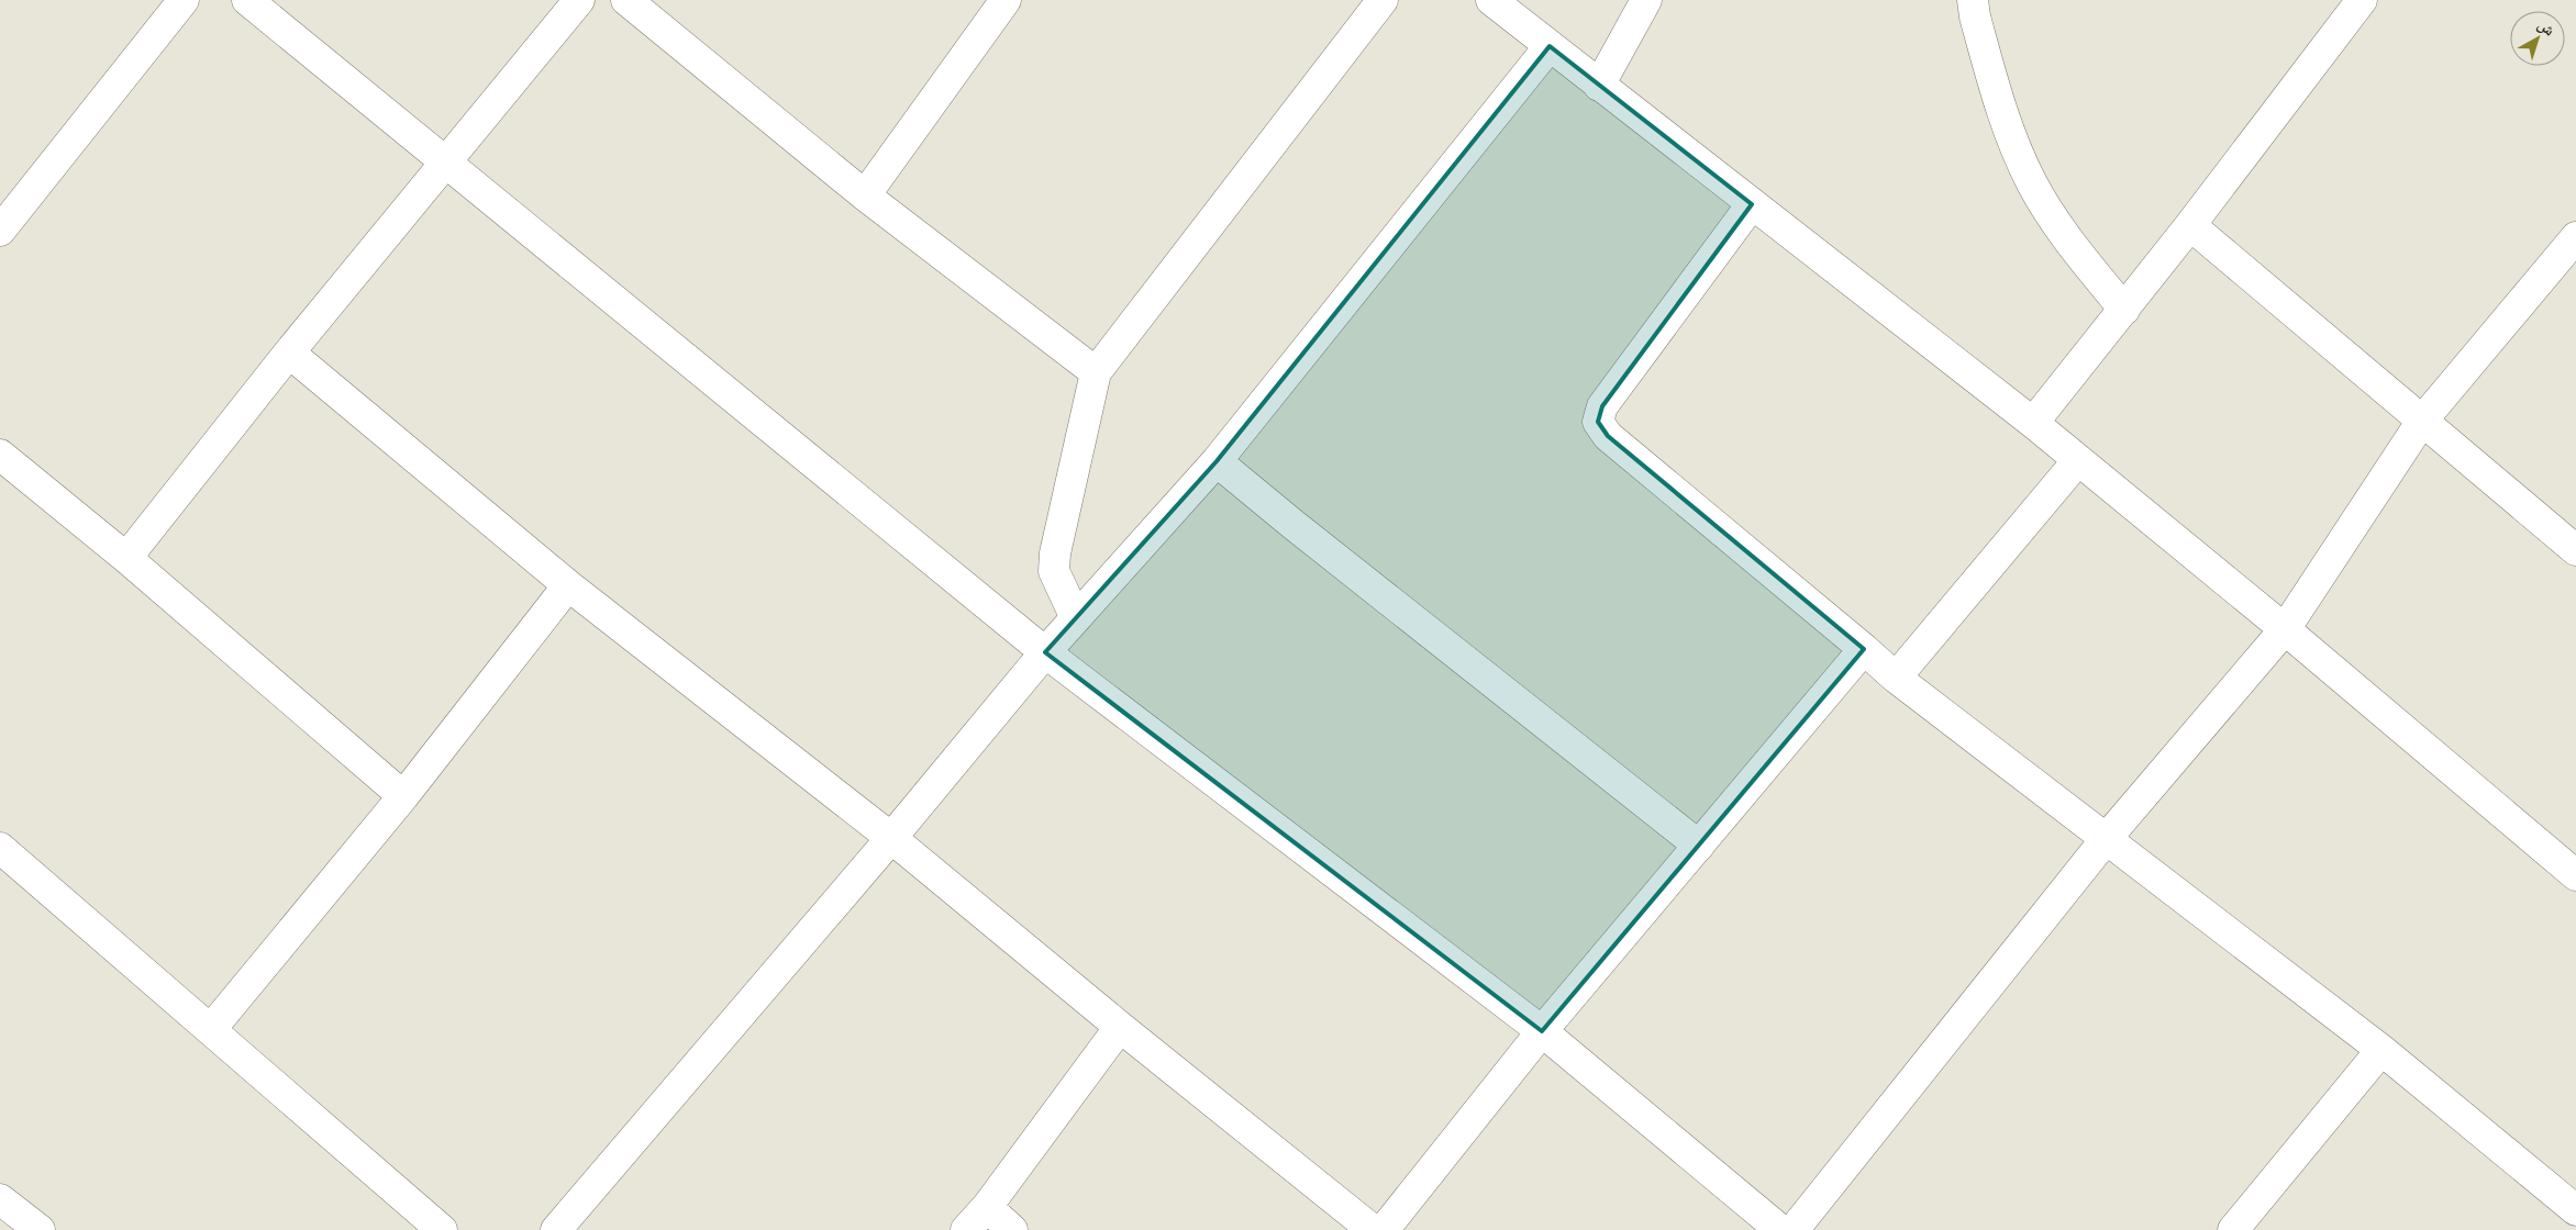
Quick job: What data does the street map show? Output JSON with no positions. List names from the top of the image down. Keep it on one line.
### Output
{"north":"top right"}
